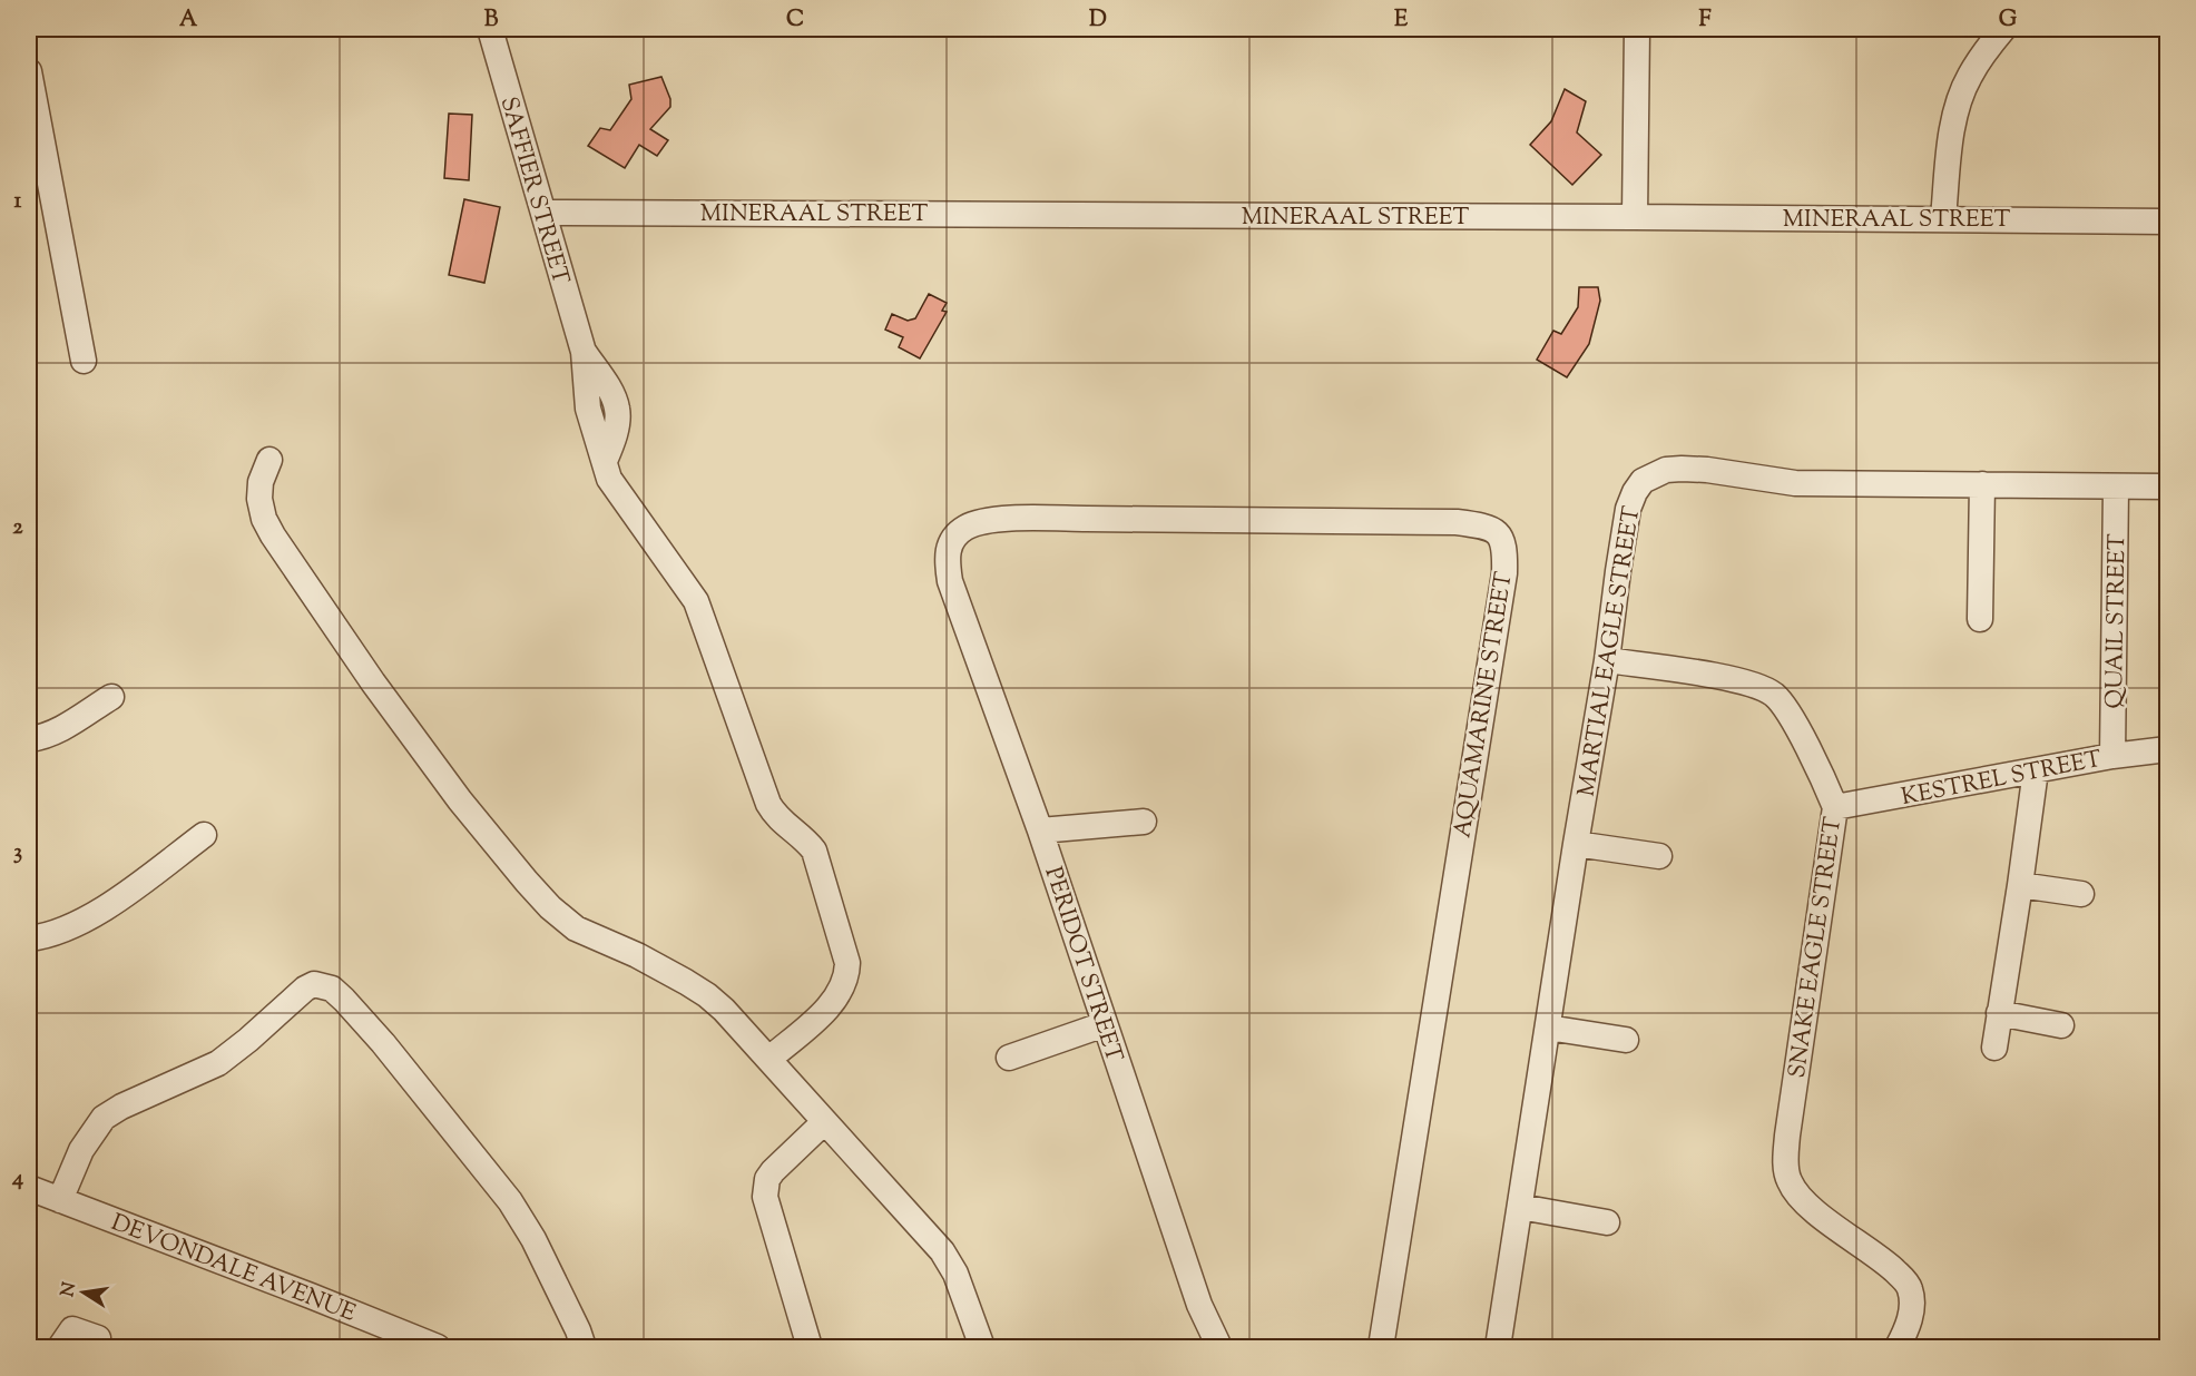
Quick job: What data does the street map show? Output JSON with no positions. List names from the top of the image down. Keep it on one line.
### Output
{"streets":{"street":["SAFFIER STREET","MINERAAL STREET","QUAIL STREET","MARTIAL EAGLE STREET","AQUAMARINE STREET","KESTREL STREET","SNAKE EAGLE STREET","PERIDOT STREET","DEVONDALE AVENUE"]},"crossings":[["SAFFIER STREET","MINERAAL STREET"],["QUAIL STREET","MARTIAL EAGLE STREET"],["QUAIL STREET","KESTREL STREET"],["MARTIAL EAGLE STREET","SNAKE EAGLE STREET"],["AQUAMARINE STREET","PERIDOT STREET"],["KESTREL STREET","SNAKE EAGLE STREET"]],"north":"left","grid":{"columns":["A","B","C","D","E","F","G"],"rows":["1","2","3","4"]}}
